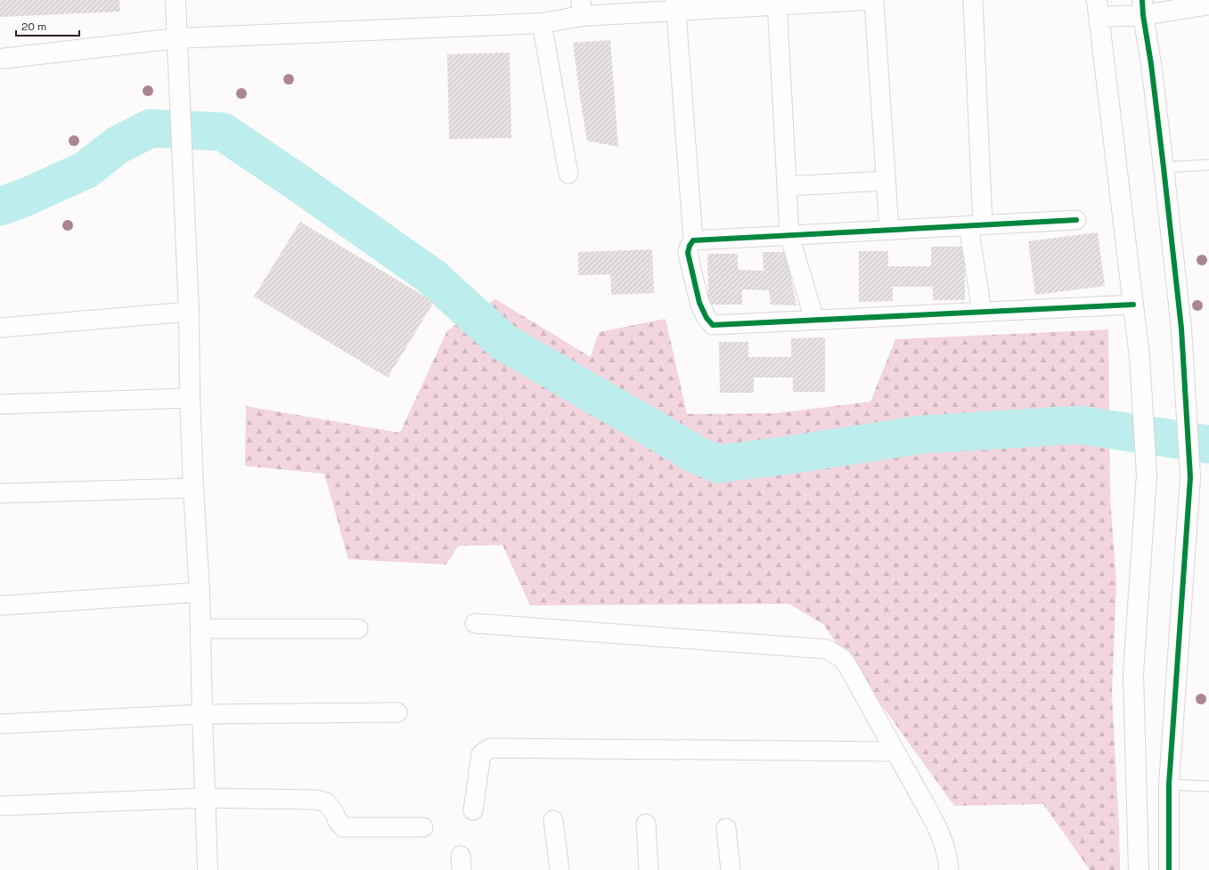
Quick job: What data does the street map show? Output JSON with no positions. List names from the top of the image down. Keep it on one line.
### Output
{"scale_bar":"20 m"}
